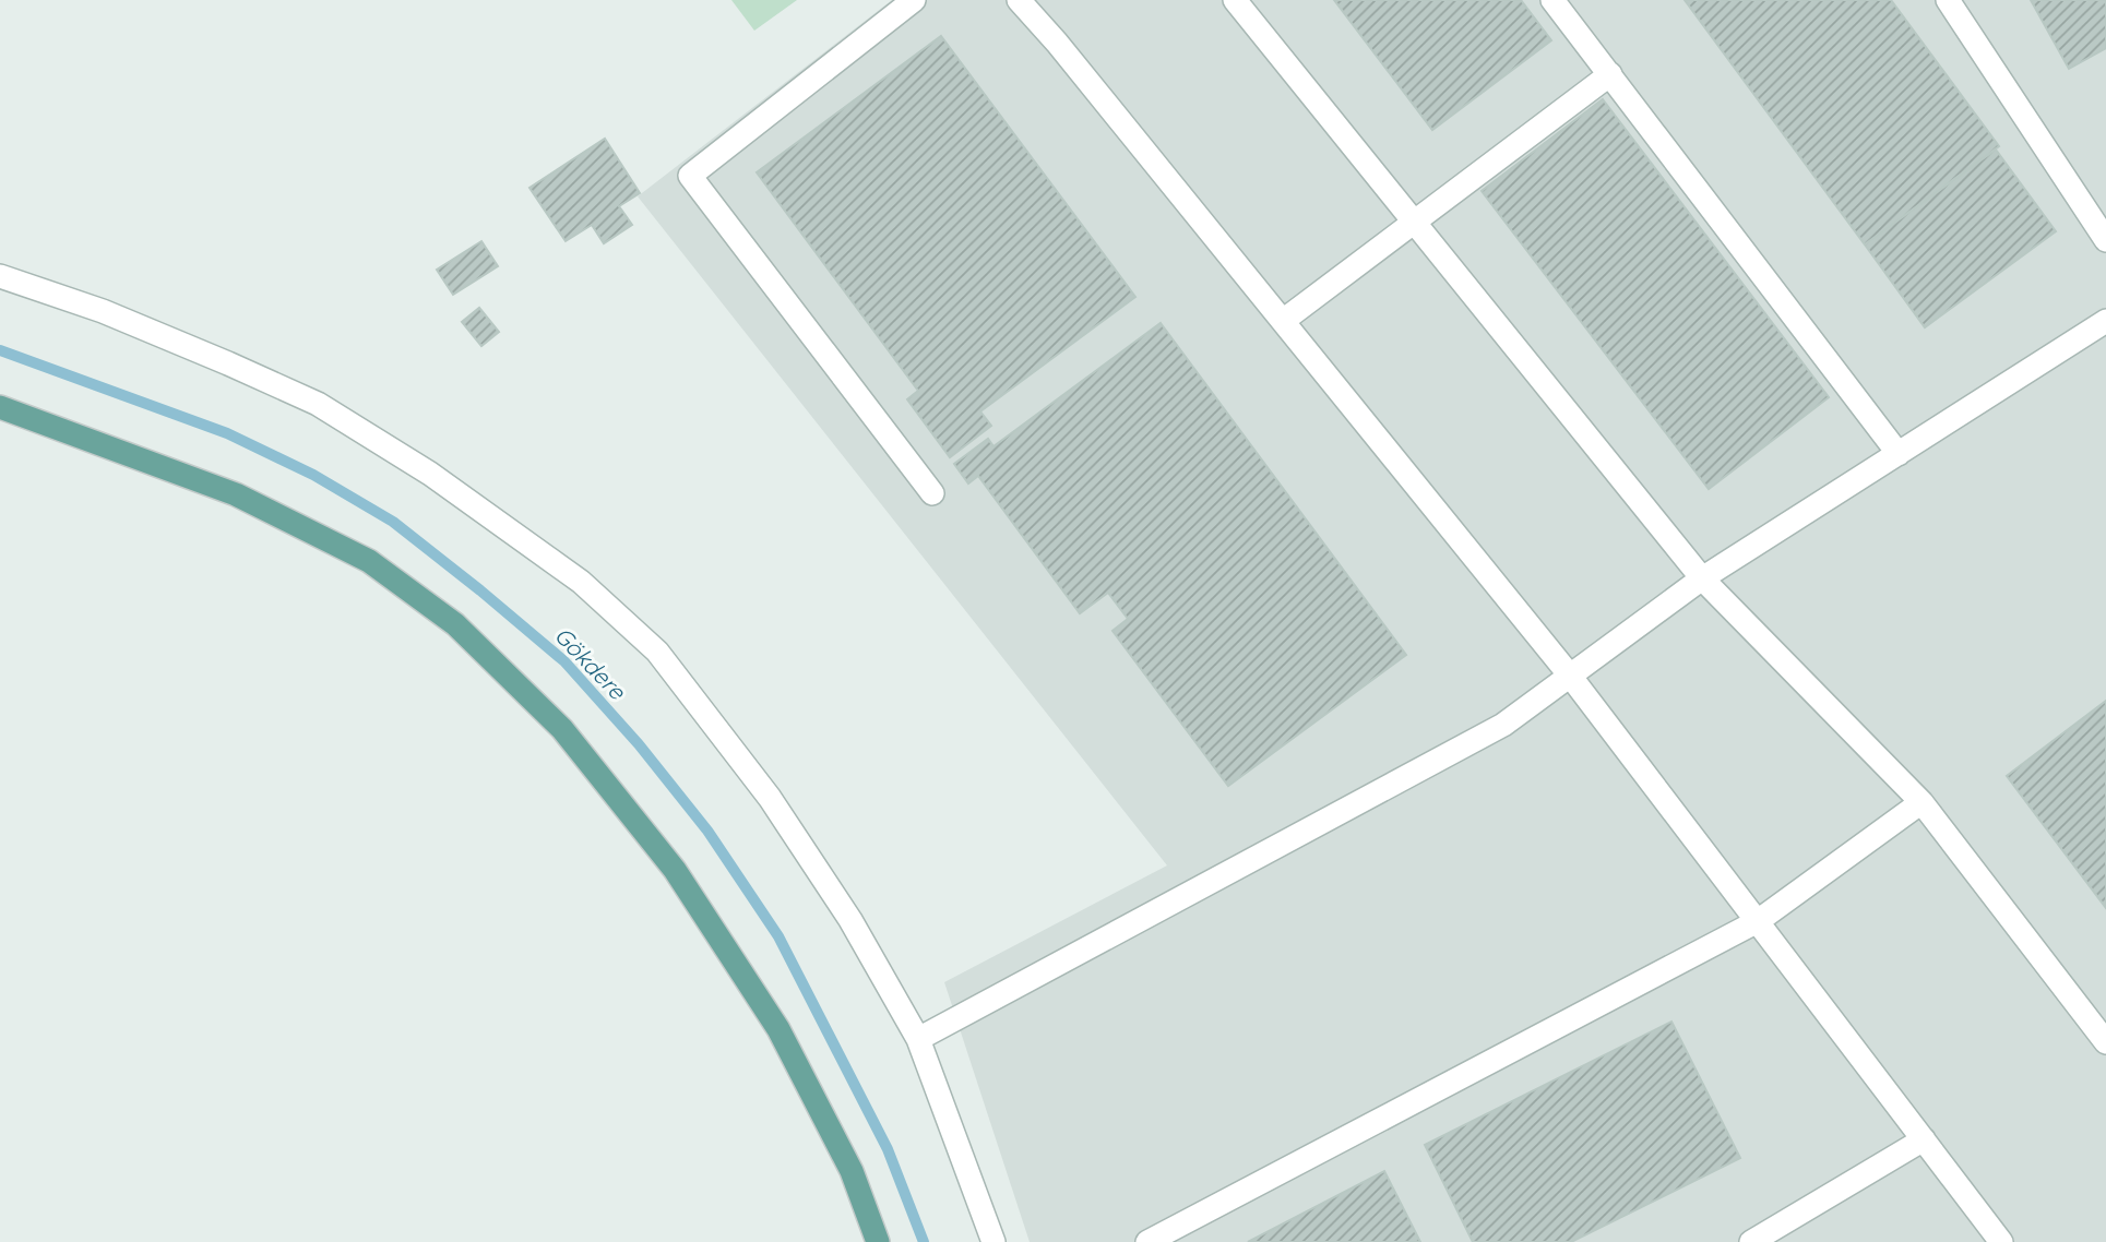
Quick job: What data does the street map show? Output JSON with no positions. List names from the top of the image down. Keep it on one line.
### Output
{"water":["Gökdere"]}
